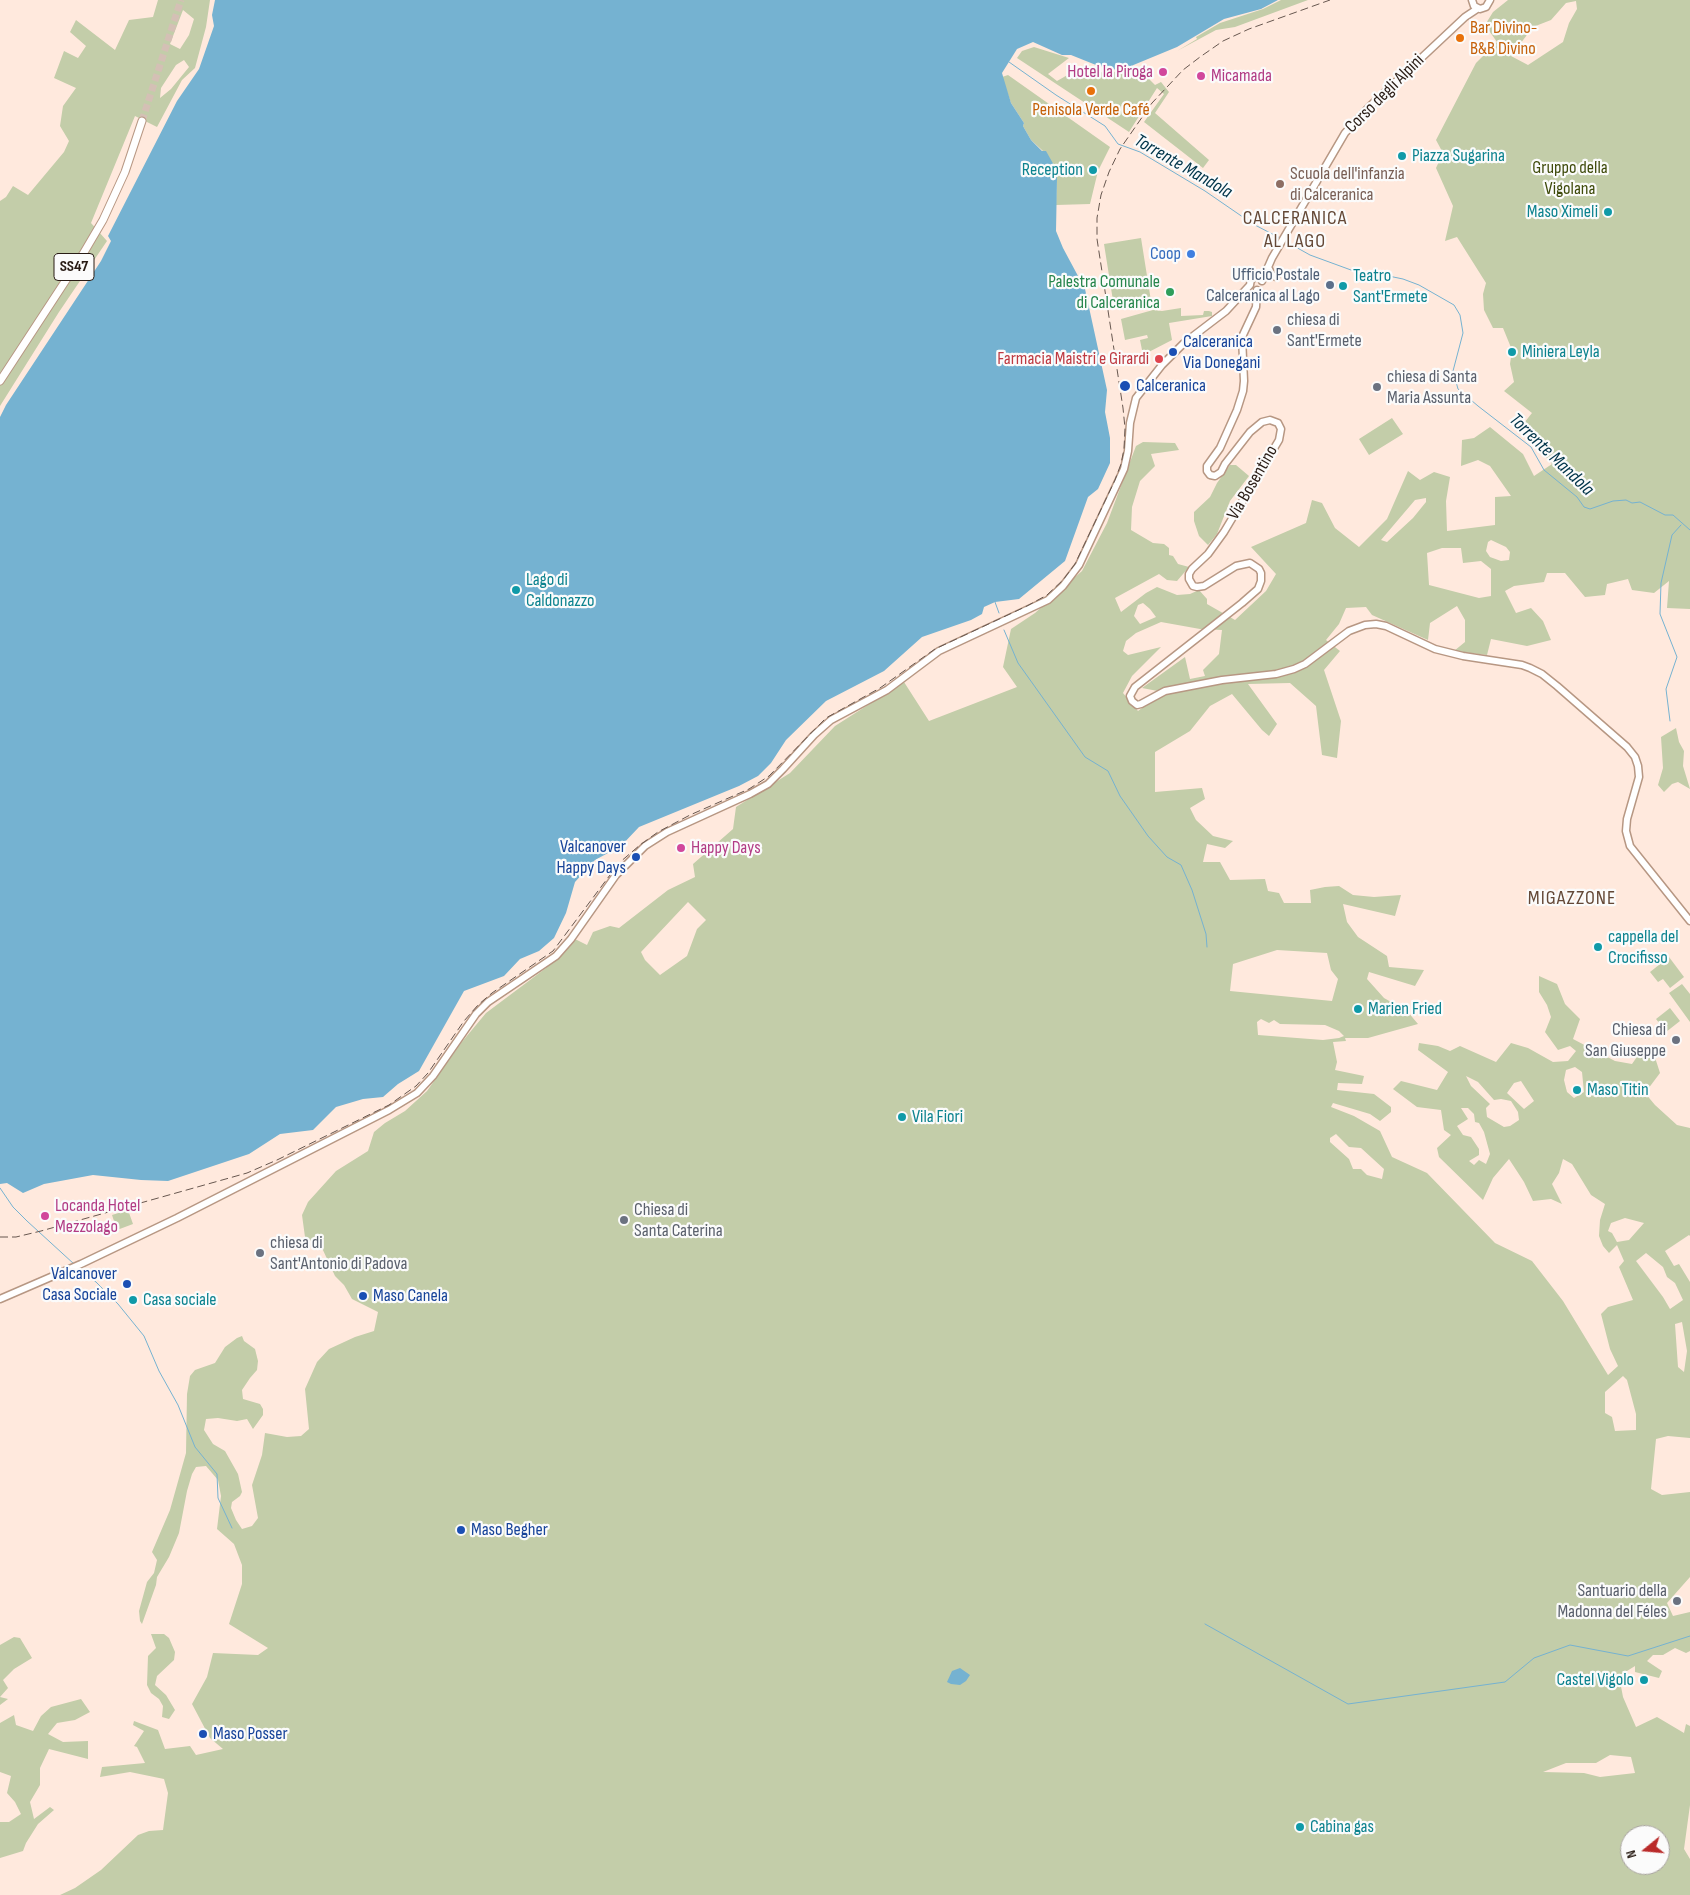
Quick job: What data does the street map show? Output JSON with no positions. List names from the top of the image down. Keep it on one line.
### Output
{"streets":{"main road":["Corso degli Alpini","SS47","Via Bosentino"]},"districts":["CALCERANICA AL LAGO","MIGAZZONE"],"water":["Torrente Mandola"],"parks":["Gruppo della Vigolana"],"places":["Bar Divino- B&B Divino","Hotel la Piroga","Micamada","Penisola Verde Café","Piazza Sugarina","Reception","Scuola dell'infanzia di Calceranica","Maso Ximeli","Coop","Ufficio Postale Calceranica al Lago","Teatro Sant'Ermete","Palestra Comunale di Calceranica","chiesa di Sant'Ermete","Calceranica Via Donegani","Miniera Leyla","Farmacia Maistri e Girardi","Calceranica","chiesa di Santa Maria Assunta","Lago di Caldonazzo","Happy Days","Valcanover Happy Days","cappella del Crocifisso","Marien Fried","Chiesa di San Giuseppe","Maso Titin","Vila Fiori","Locanda Hotel Mezzolago","Chiesa di Santa Caterina","chiesa di Sant'Antonio di Padova","Valcanover Casa Sociale","Maso Canela","Casa sociale","Maso Begher","Santuario della Madonna del Féles","Castel Vigolo","Maso Posser","Cabina gas"],"north":"left"}
